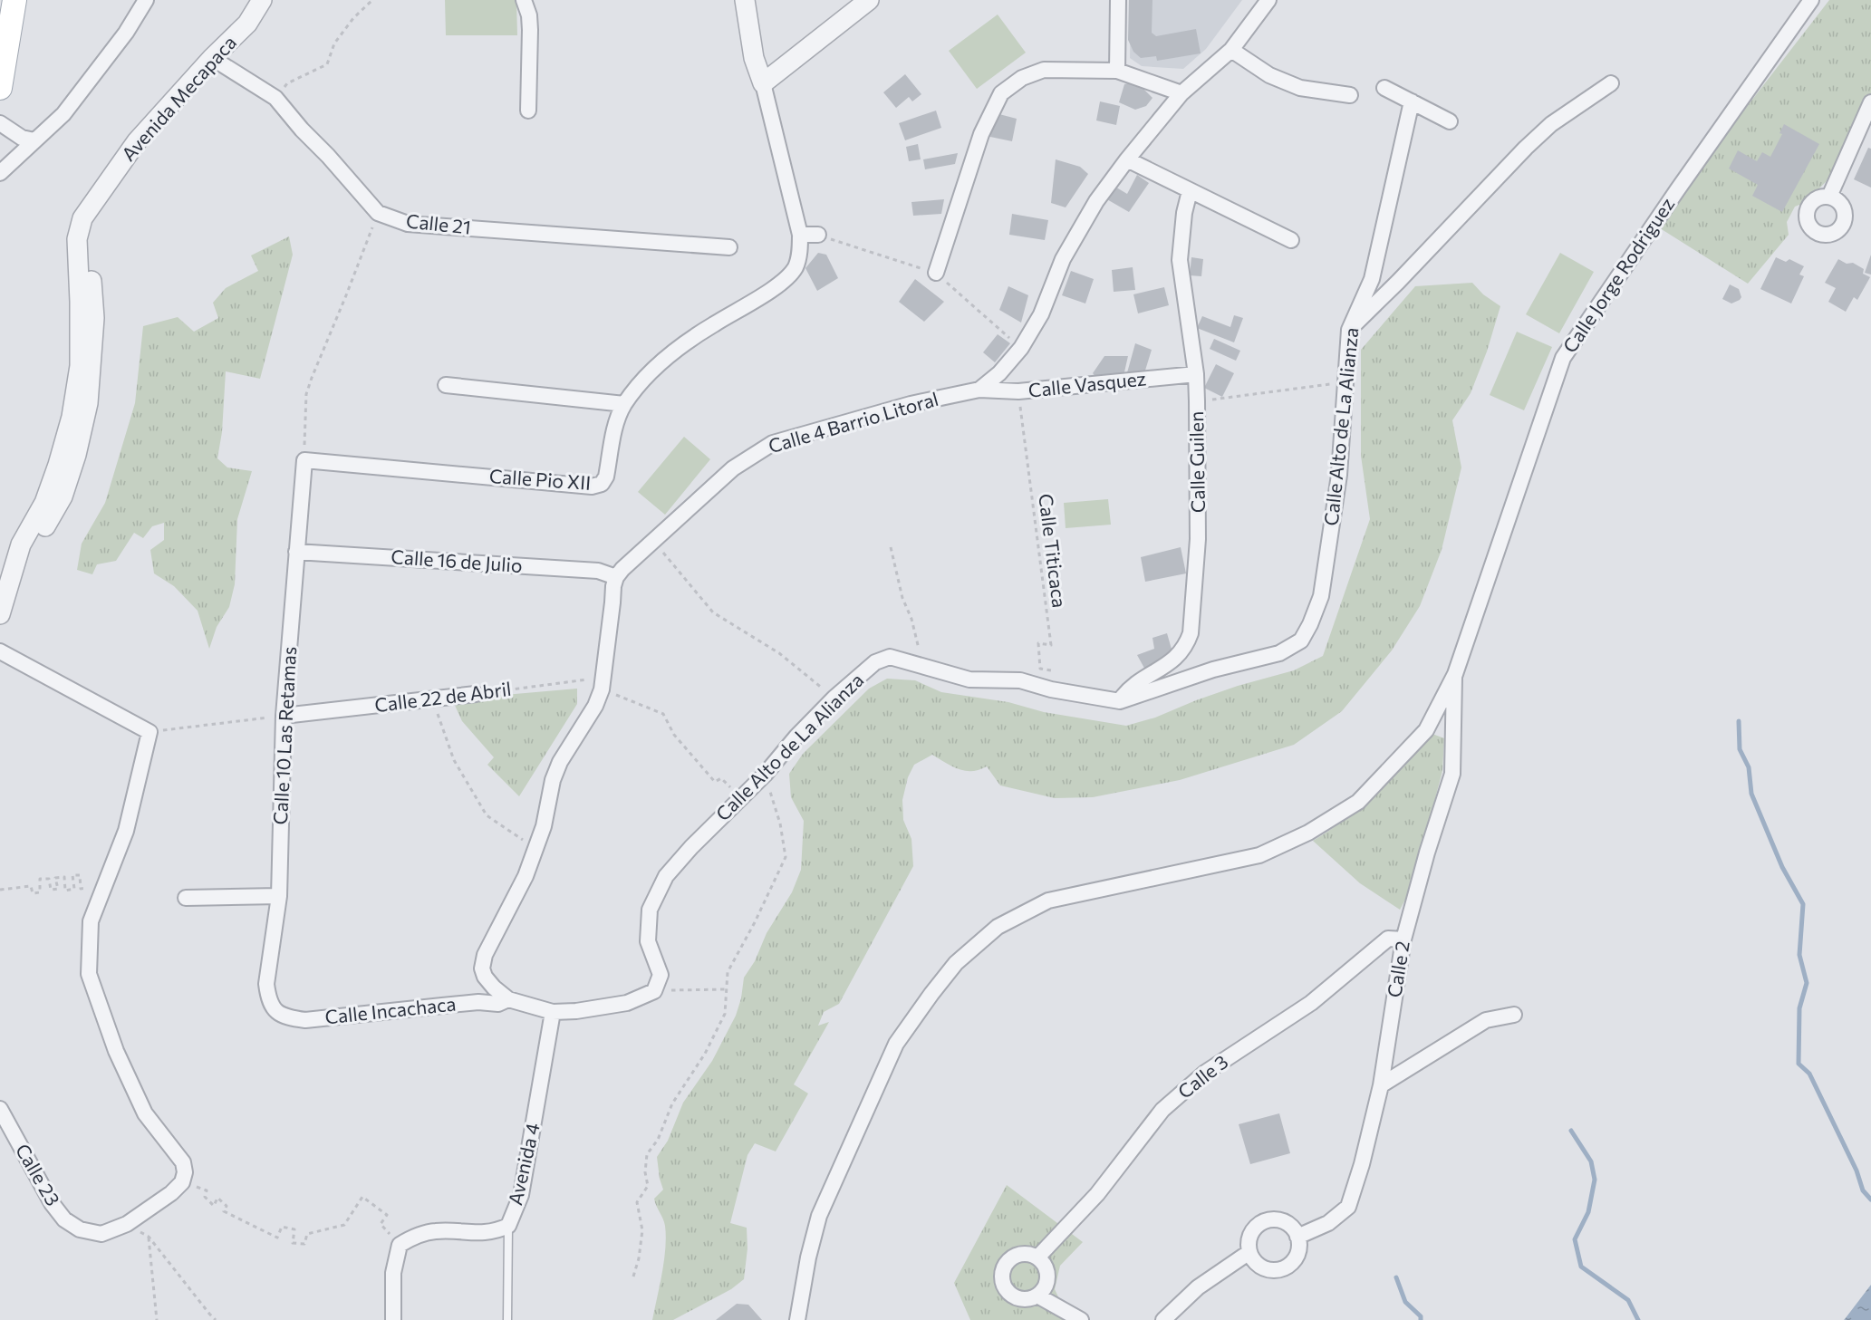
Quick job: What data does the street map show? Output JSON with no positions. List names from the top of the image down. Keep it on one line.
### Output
{"streets":{"street":["Avenida Mecapaca","Calle 21","Calle Jorge Rodriguez","Calle Vasquez","Calle 4 Barrio Litoral","Calle Alto de La Alianza","Calle Guilen","Calle Pio XII","Calle 16 de Julio","Calle 22 de Abril","Calle 10 Las Retamas","Calle 2","Calle Incachaca","Calle 3","Avenida 4","Calle 23"],"path":["Calle Titicaca"]},"crossings":[["Avenida Mecapaca","Calle 21"],["Calle Jorge Rodriguez","Calle 2"],["Calle Vasquez","Calle 4 Barrio Litoral"],["Calle Vasquez","Calle Guilen"],["Calle Vasquez","Calle Titicaca"],["Calle 4 Barrio Litoral","Calle 16 de Julio"],["Calle Alto de La Alianza","Calle Guilen"],["Calle Alto de La Alianza","Calle Titicaca"],["Calle Alto de La Alianza","Calle 22 de Abril"],["Calle Pio XII","Calle 10 Las Retamas"],["Calle 16 de Julio","Calle 10 Las Retamas"],["Calle 22 de Abril","Calle 10 Las Retamas"],["Calle 10 Las Retamas","Calle Incachaca"],["Calle 2","Calle 3"]]}
